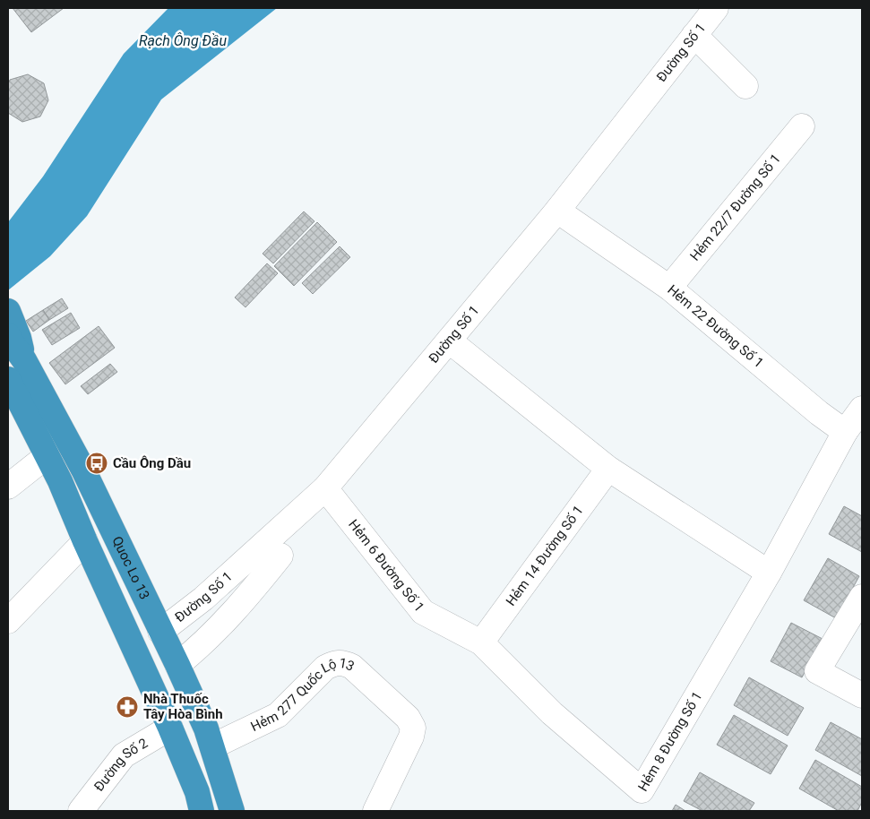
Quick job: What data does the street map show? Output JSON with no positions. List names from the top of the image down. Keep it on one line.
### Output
{"streets":{"highway":["Quoc Lo 13"],"street":["Đường Số 1","Hẻm 22/7 Đường Số 1","Hẻm 22 Đường Số 1","Hẻm 14 Đường Số 1","Hẻm 6 Đường Số 1","Hẻm 277 Quốc Lộ 13","Hẻm 8 Đường Số 1","Đường Số 2"]},"crossings":[["Đường Số 1","Hẻm 22 Đường Số 1"],["Đường Số 1","Hẻm 6 Đường Số 1"],["Đường Số 1","Quoc Lo 13"],["Hẻm 22/7 Đường Số 1","Hẻm 22 Đường Số 1"],["Hẻm 14 Đường Số 1","Hẻm 6 Đường Số 1"],["Hẻm 14 Đường Số 1","Hẻm 8 Đường Số 1"],["Hẻm 6 Đường Số 1","Hẻm 8 Đường Số 1"],["Quoc Lo 13","Hẻm 277 Quốc Lộ 13"]],"water":["Rạch Ông Đầu"],"places":{"bus stop":["Cầu Ông Dầu"],"pharmacy":["Nhà Thuốc Tây Hòa Bình"]}}
